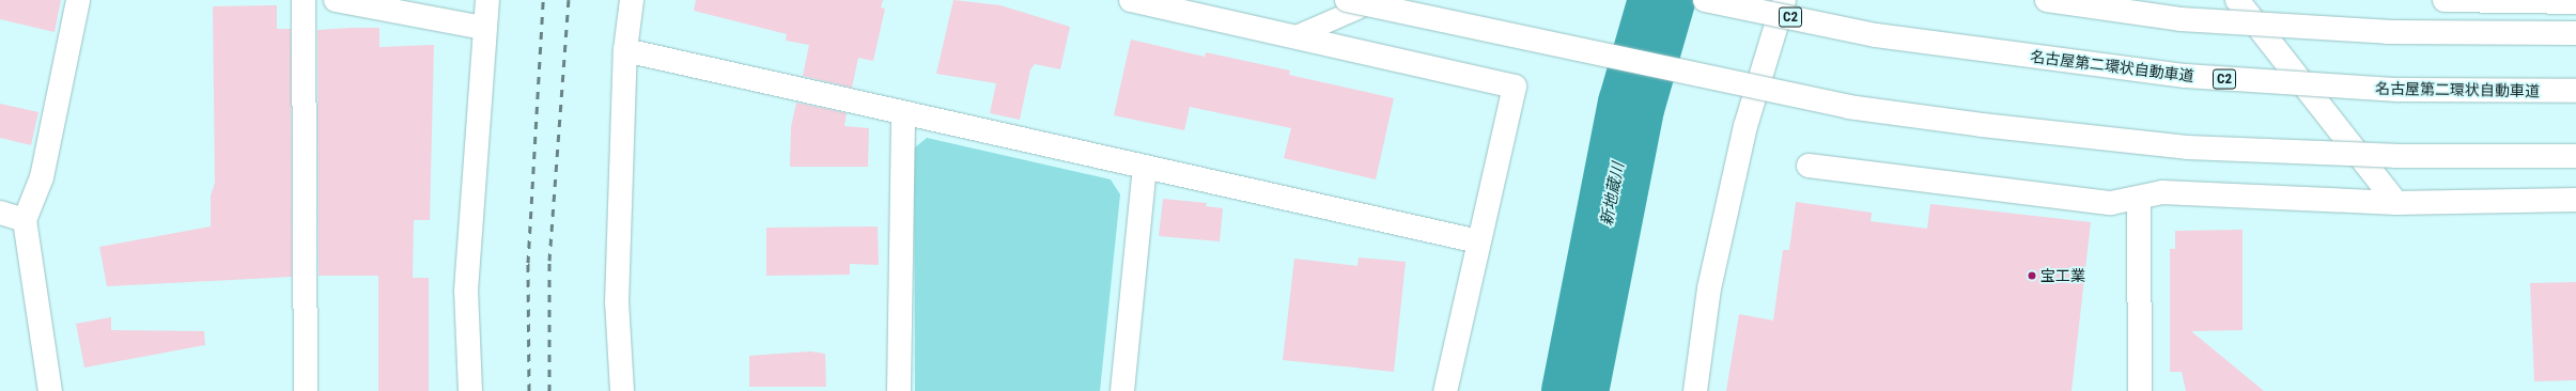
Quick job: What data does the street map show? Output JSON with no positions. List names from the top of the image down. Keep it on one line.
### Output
{"streets":{"main road":["C2","名古屋第二環状自動車道"]},"water":["新地蔵川"],"places":["宝工業"]}
